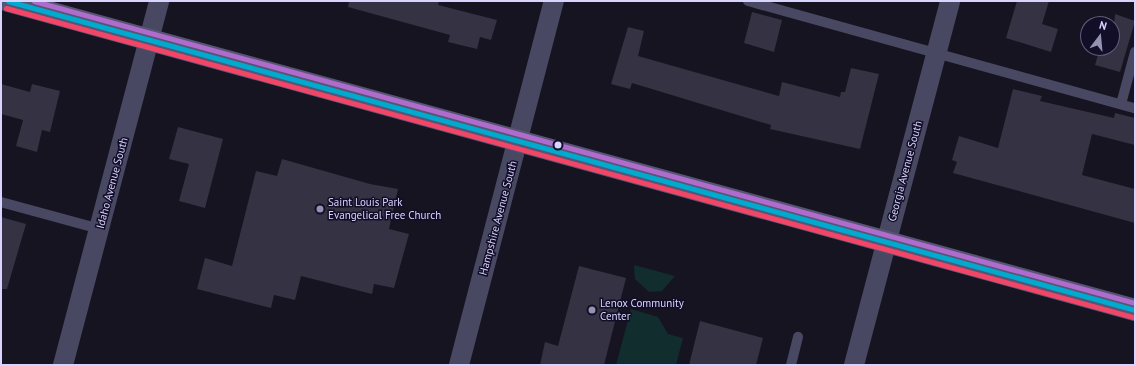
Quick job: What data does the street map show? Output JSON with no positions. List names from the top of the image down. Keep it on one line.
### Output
{"streets":{"street":["Georgia Avenue South","Idaho Avenue South","Hampshire Avenue South"]},"places":["Saint Louis Park Evangelical Free Church","Lenox Community Center"],"north":"top"}
